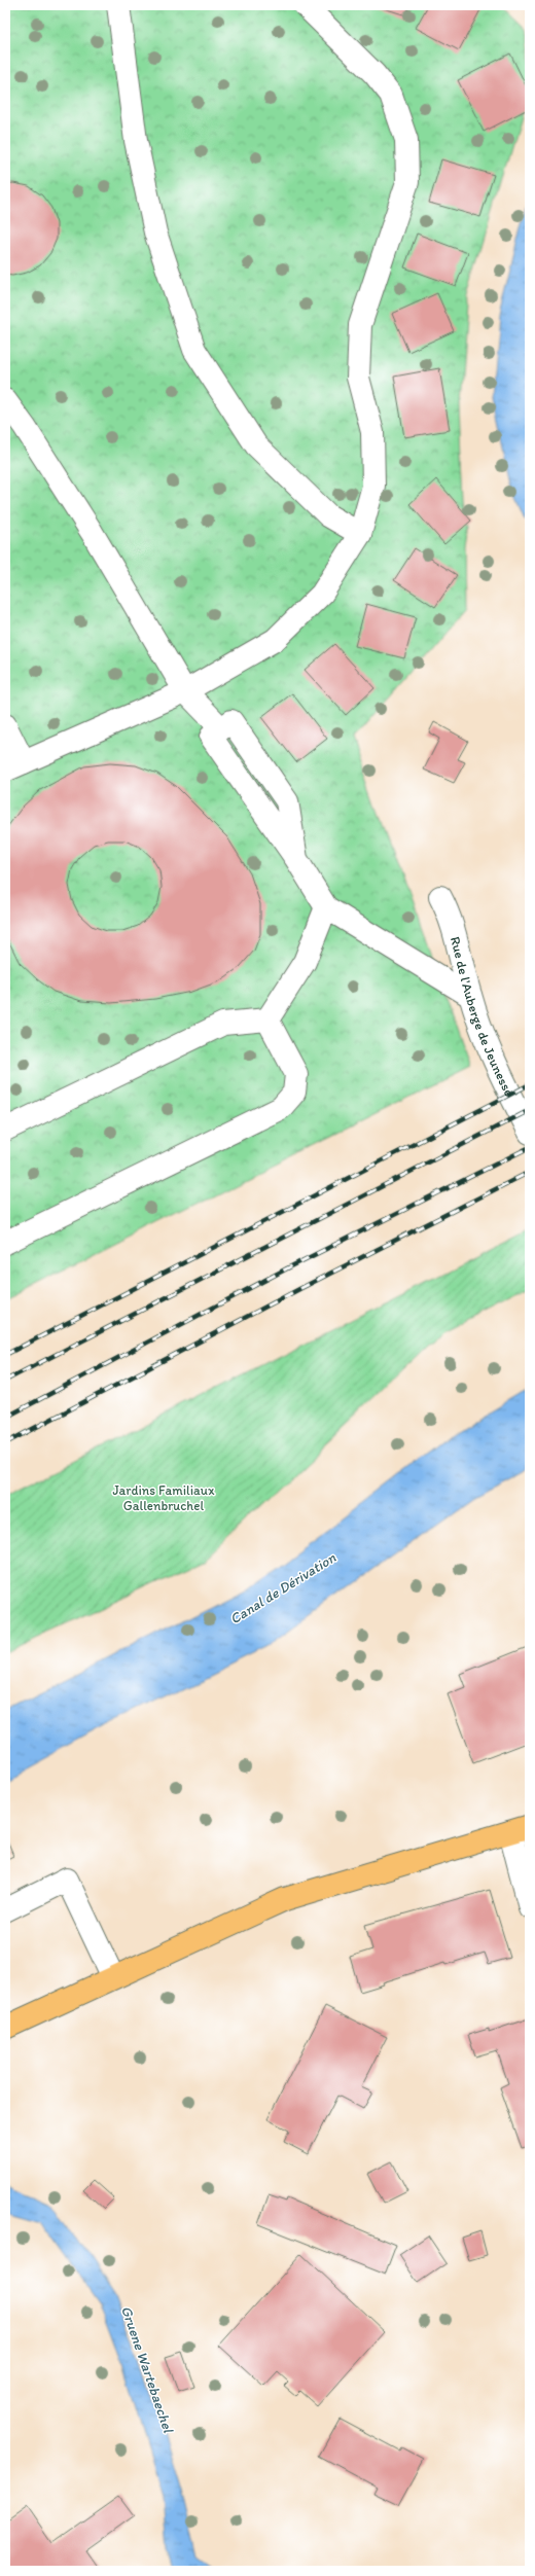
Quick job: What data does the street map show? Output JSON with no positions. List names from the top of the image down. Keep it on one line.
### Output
{"streets":{"street":["Rue de l'Auberge de Jeunesse"]},"water":["Canal de Dérivation","Gruene Wartebaechel"],"parks":["Jardins Familiaux Gallenbruchel"]}
